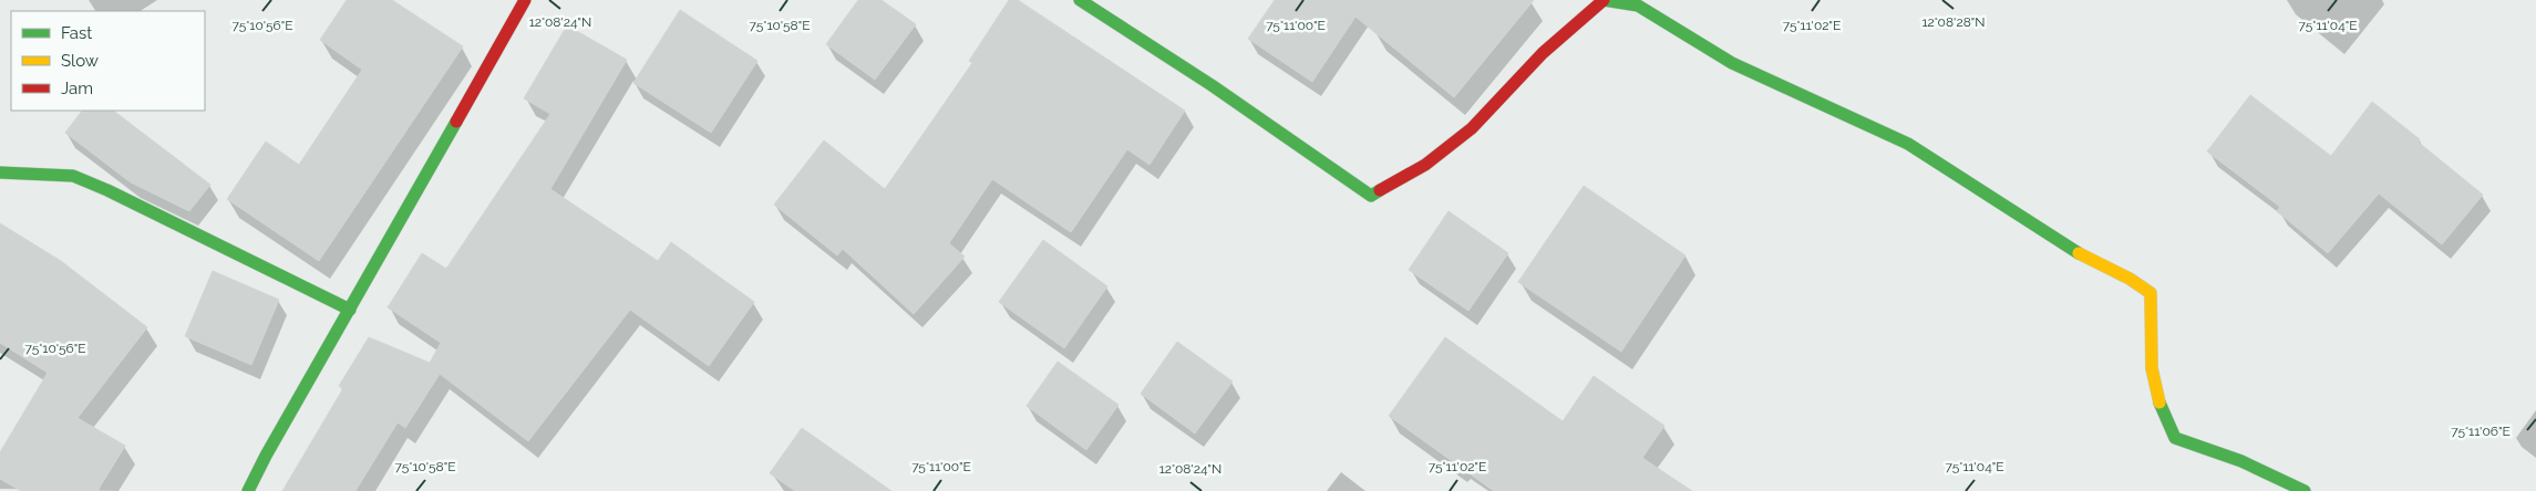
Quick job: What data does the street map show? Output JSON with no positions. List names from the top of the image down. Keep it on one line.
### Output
{"legend":["Fast","Slow","Jam"],"coordinates":["12°08'24\"N","12°08'28\"N","75°10'56\"E","75°10'58\"E","75°11'00\"E","75°11'02\"E","75°11'04\"E","75°11'06\"E"]}
